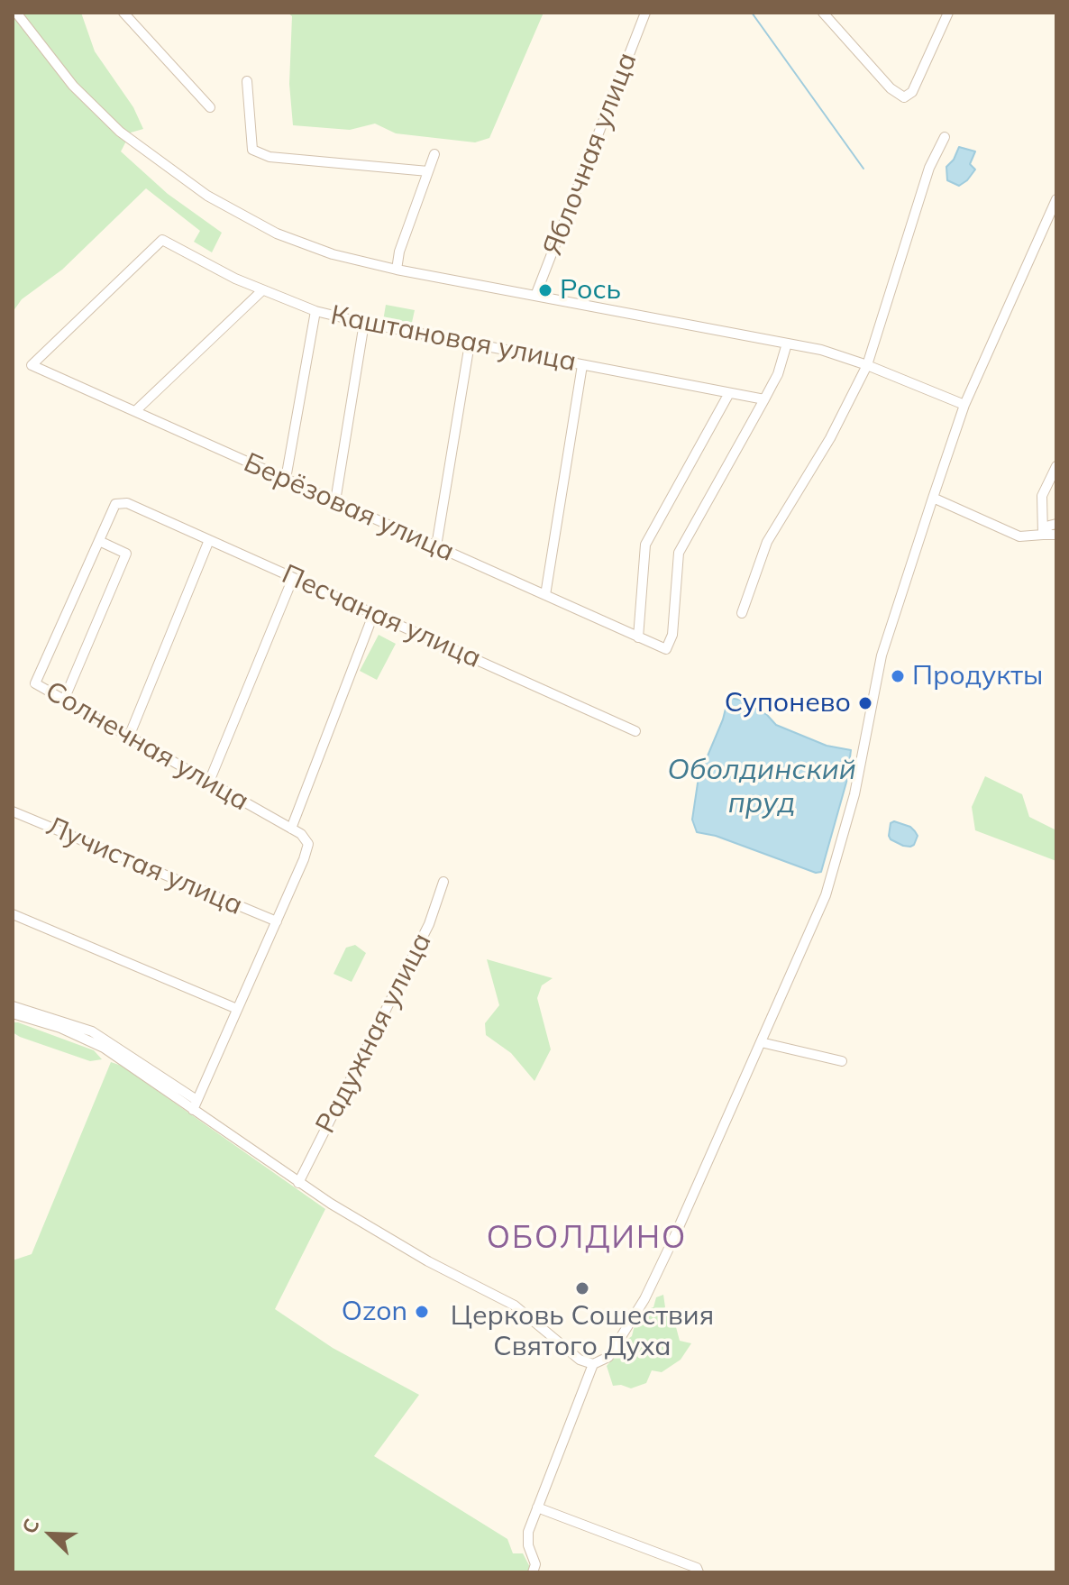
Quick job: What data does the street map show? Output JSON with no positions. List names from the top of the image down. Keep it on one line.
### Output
{"streets":{"street":["Яблочная улица","Каштановая улица","Берёзовая улица","Песчаная улица","Солнечная улица","Лучистая улица","Радужная улица"]},"crossings":[["Каштановая улица","Берёзовая улица"],["Песчаная улица","Солнечная улица"]],"districts":["ОБОЛДИНО"],"water":["Оболдинский пруд"],"places":["Рось","Продукты","Супонево","Церковь Сошествия Святого Духа","Ozon"],"north":"top left"}
